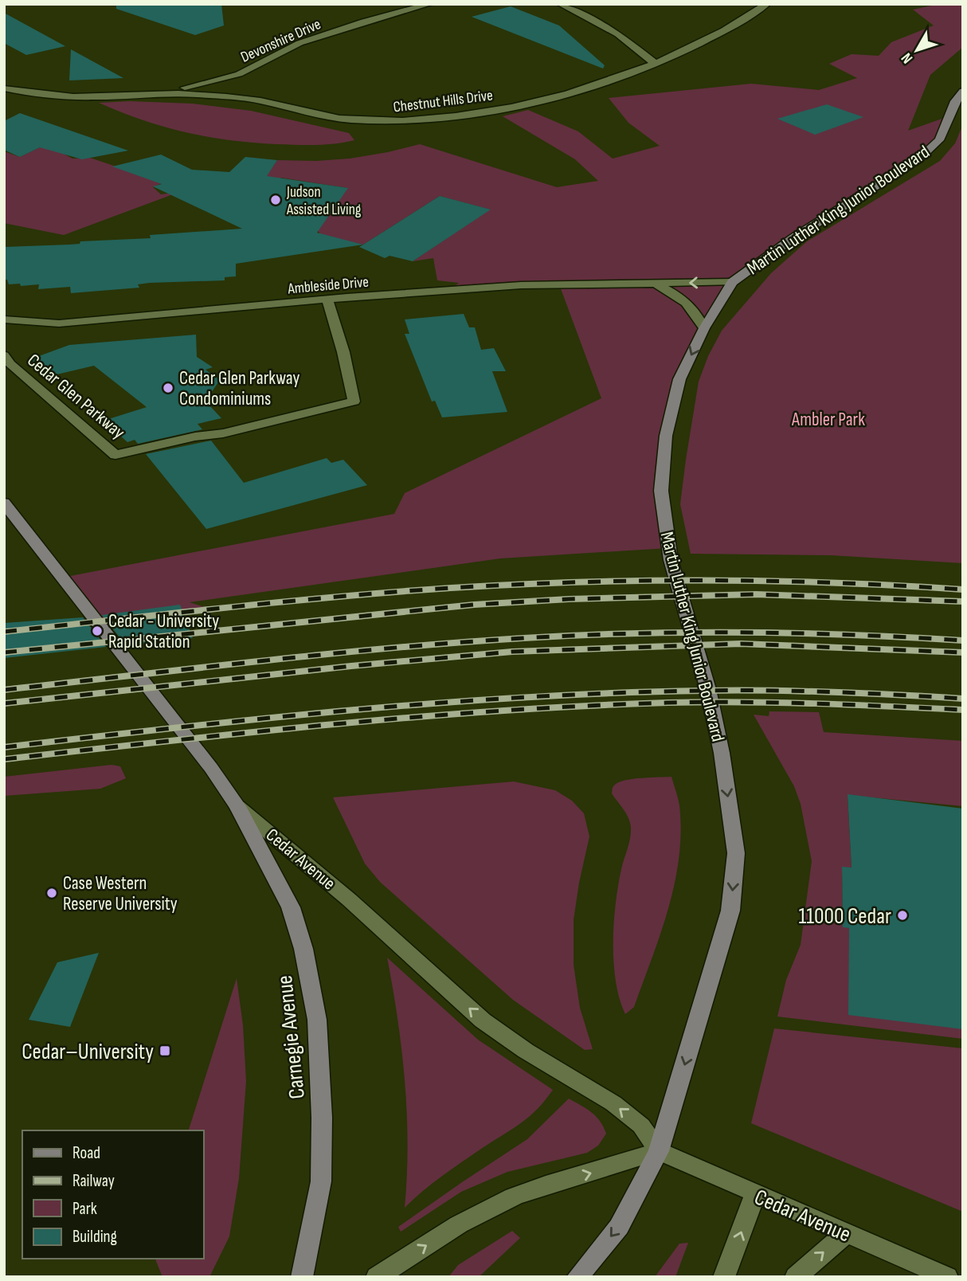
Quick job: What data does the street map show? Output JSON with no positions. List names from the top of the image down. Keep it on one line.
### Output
{"streets":{"main road":["Martin Luther King Junior Boulevard","Cedar Avenue","Carnegie Avenue"],"street":["Devonshire Drive","Chestnut Hills Drive","Ambleside Drive","Cedar Glen Parkway"]},"crossings":[["Devonshire Drive","Chestnut Hills Drive"],["Martin Luther King Junior Boulevard","Ambleside Drive"],["Martin Luther King Junior Boulevard","Cedar Avenue"],["Ambleside Drive","Cedar Glen Parkway"],["Cedar Avenue","Carnegie Avenue"]],"one_way":["Martin Luther King Junior Boulevard","Cedar Avenue"],"parks":["Ambler Park"],"places":{"other":["Judson Assisted Living","Cedar Glen Parkway Condominiums","Cedar - University Rapid Station","Case Western Reserve University","11000 Cedar"],"transit":["Cedar–University"]},"legend":["Road","Railway","Park","Building"],"north":"bottom left"}
